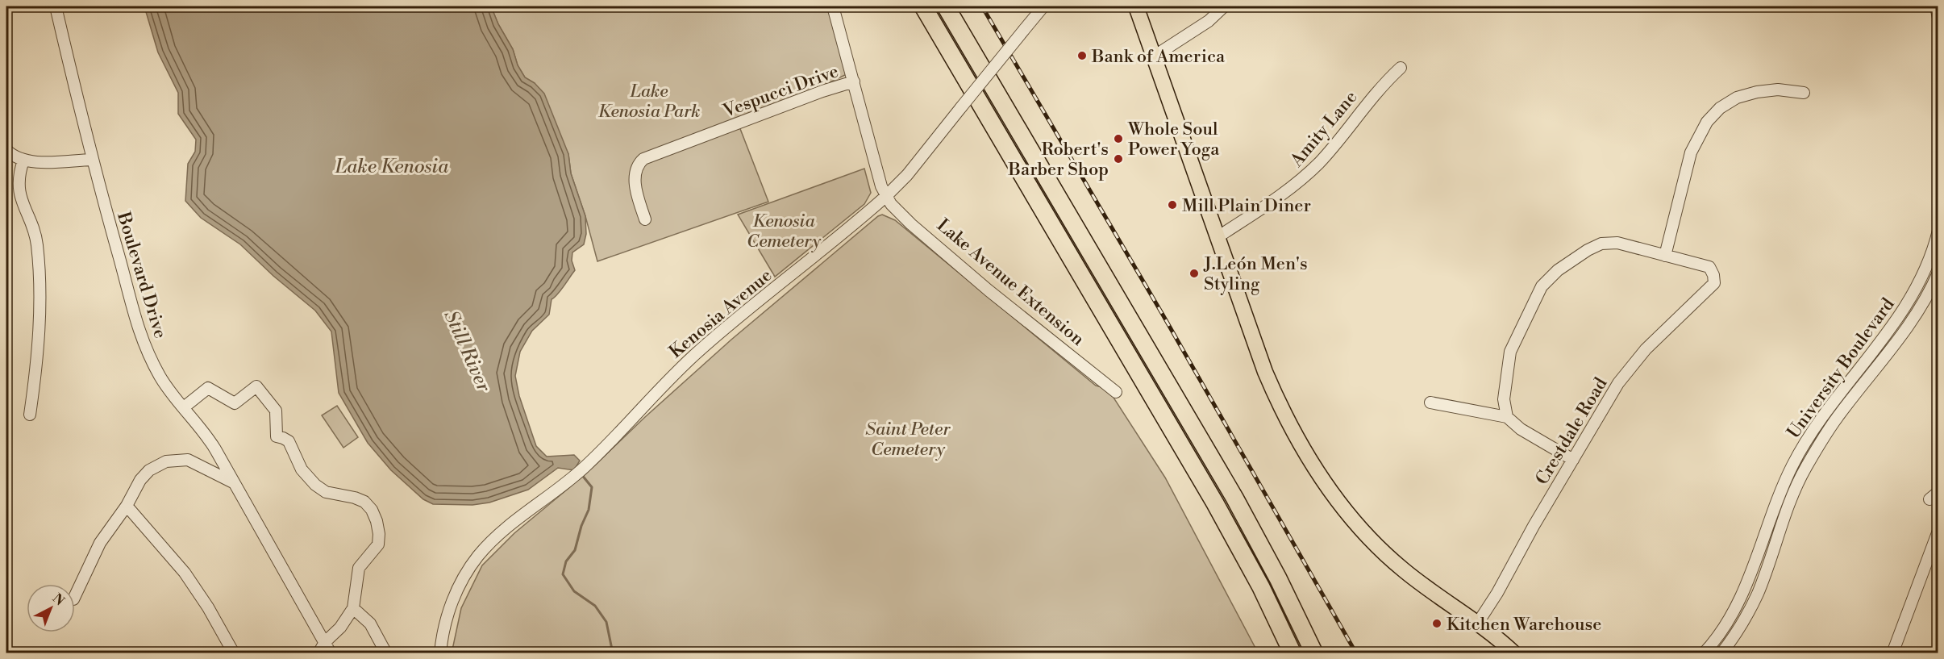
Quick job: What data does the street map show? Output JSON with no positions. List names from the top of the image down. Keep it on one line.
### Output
{"streets":{"street":["Vespucci Drive","Amity Lane","Boulevard Drive","Lake Avenue Extension","Kenosia Avenue","University Boulevard","Crestdale Road"]},"crossings":[["Lake Avenue Extension","Kenosia Avenue"]],"water":["Lake Kenosia","Still River"],"parks":["Lake Kenosia Park","Kenosia Cemetery","Saint Peter Cemetery"],"places":["Bank of America","Whole Soul Power Yoga","Robert's Barber Shop","Mill Plain Diner","J.León Men's Styling","Kitchen Warehouse"],"north":"top right"}
